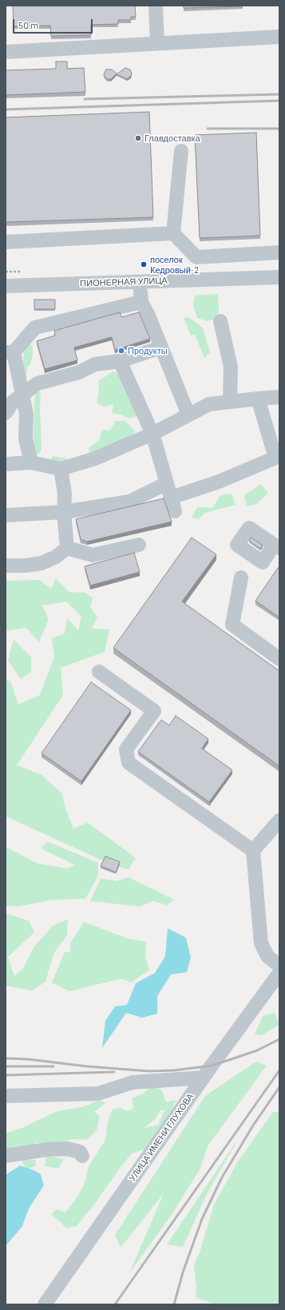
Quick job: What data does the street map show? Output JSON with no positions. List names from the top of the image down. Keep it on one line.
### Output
{"streets":{"street":["ПИОНЕРНАЯ УЛИЦА","УЛИЦА ИМЕНИ ГЛУХОВА"]},"places":["Главдоставка","поселок Кедровый-2","Продукты"],"scale_bar":"50 m"}
